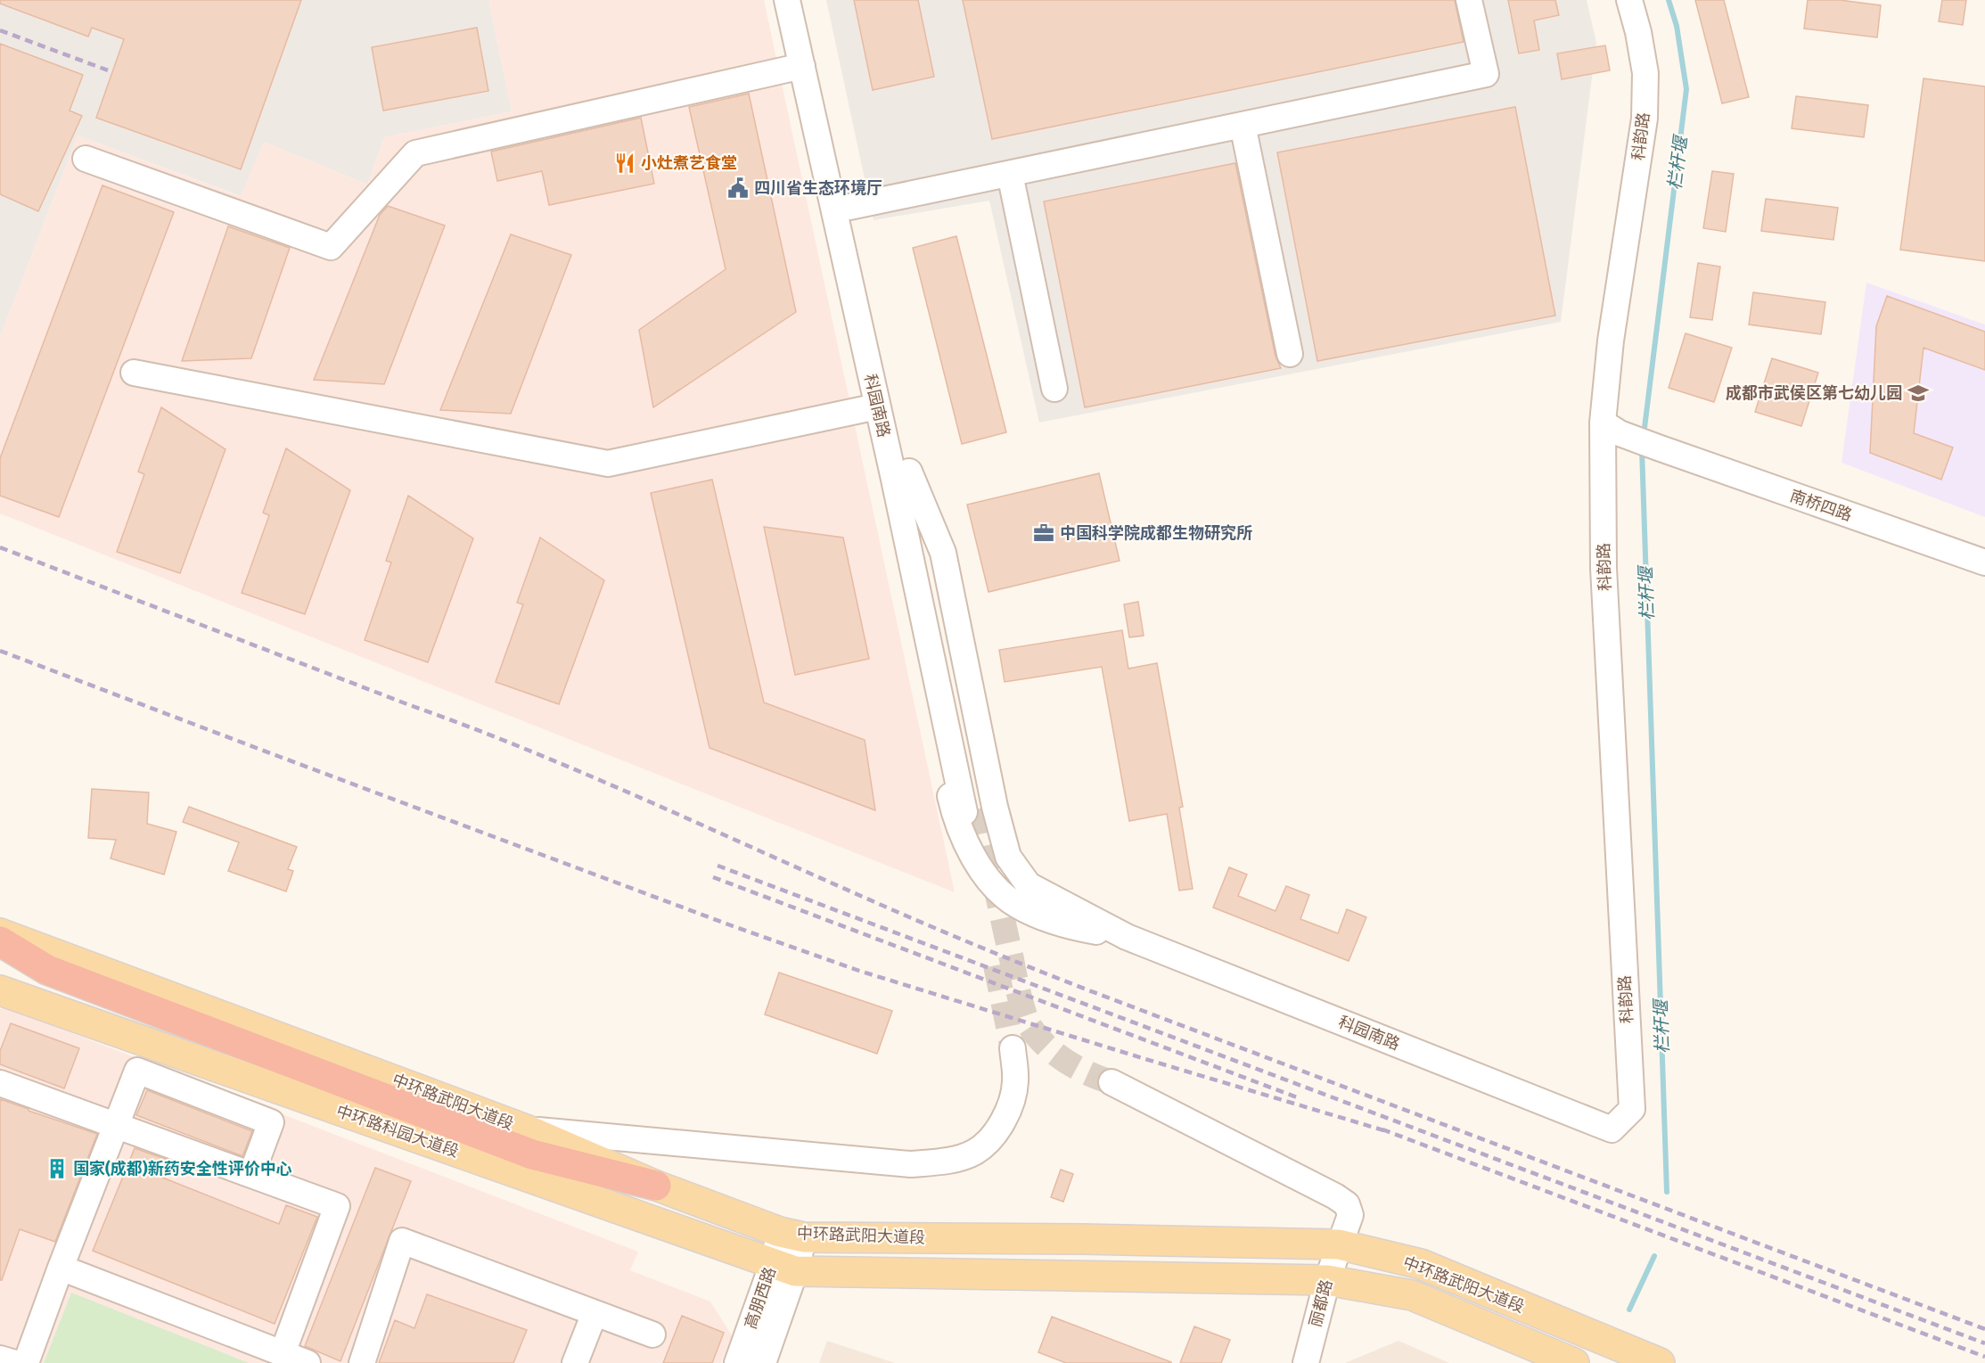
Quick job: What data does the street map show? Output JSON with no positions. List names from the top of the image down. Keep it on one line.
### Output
{"streets":{"main road":["中环路武阳大道段","中环路科园大道段"],"street":["科韵路","科园南路","南桥四路","高朋西路","丽都路"]},"crossings":[["科韵路","科园南路"],["科韵路","南桥四路"],["中环路武阳大道段","中环路科园大道段"],["中环路武阳大道段","高朋西路"],["中环路武阳大道段","丽都路"],["中环路科园大道段","高朋西路"]],"water":["栏杆堰"],"places":{"restaurant":["小灶煮艺食堂"],"public building":["四川省生态环境厅"],"school or university":["成都市武侯区第七幼儿园"],"office":["中国科学院成都生物研究所"],"building":["国家(成都)新药安全性评价中心"]}}
